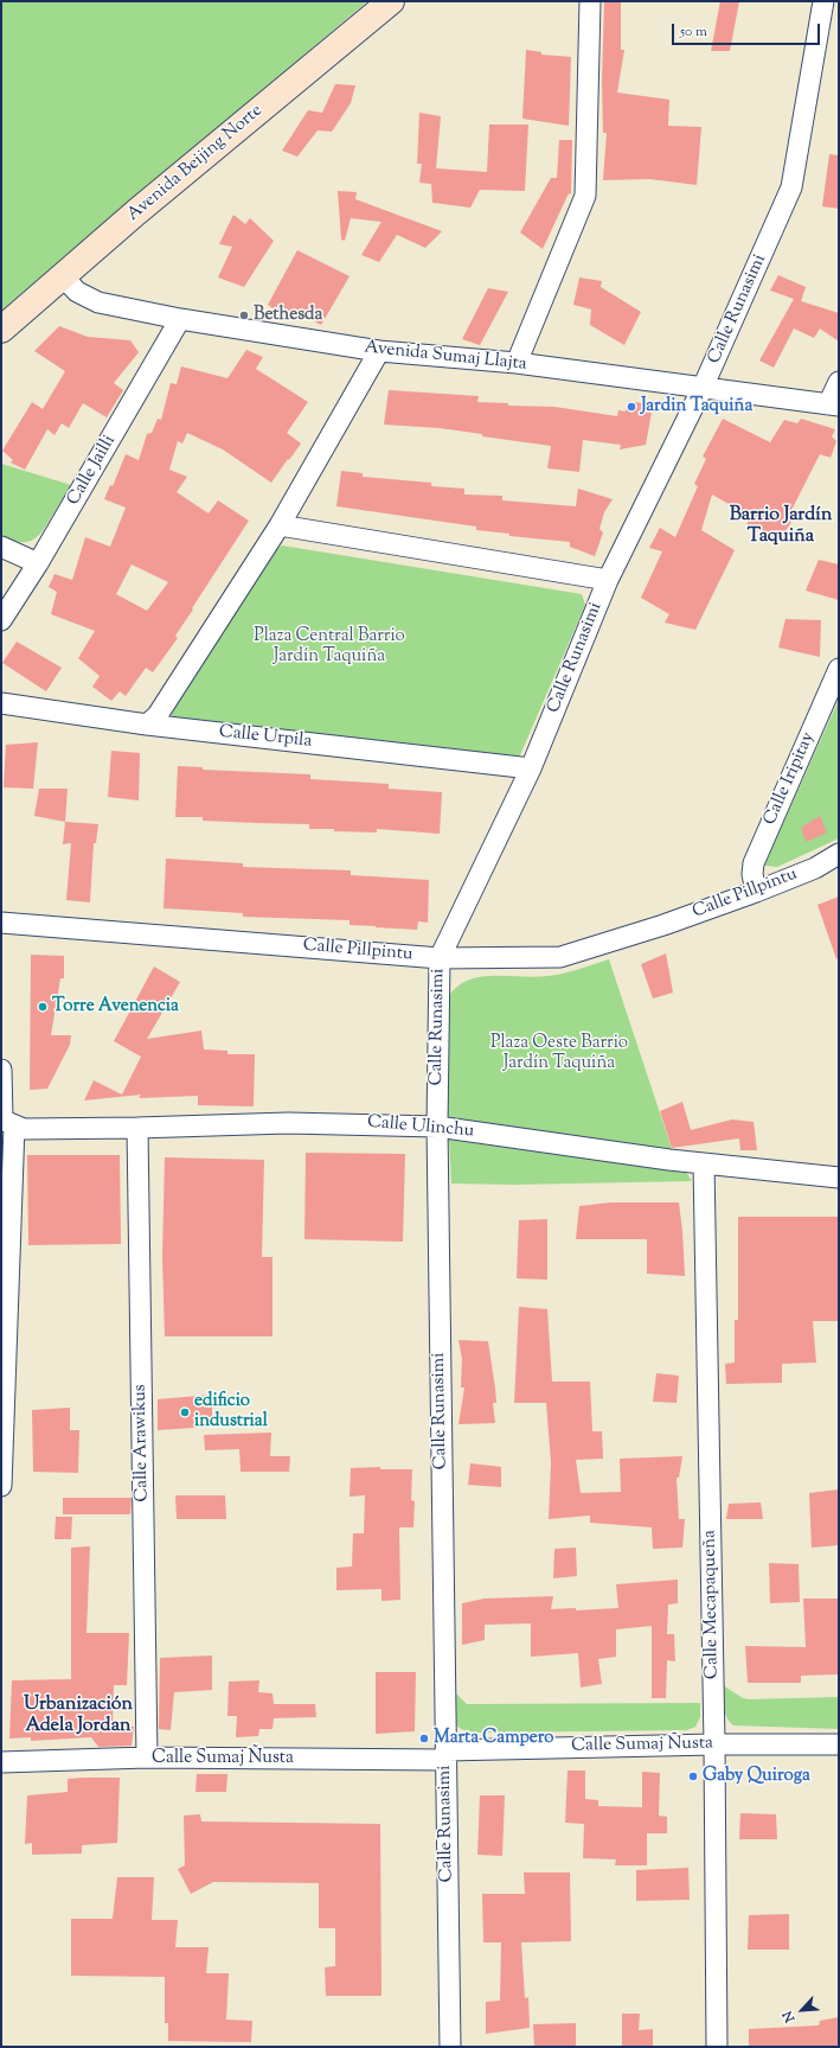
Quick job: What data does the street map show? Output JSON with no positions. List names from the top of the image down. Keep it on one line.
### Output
{"streets":{"street":["Avenida Beijing Norte","Calle Runasimi","Avenida Sumaj Llajta","Calle Jailli","Calle Urpila","Calle Iripitay","Calle Pillpintu","Calle Ulinchu","Calle Arawikus","Calle Mecapaqueña","Calle Sumaj Ñusta"]},"crossings":[["Avenida Beijing Norte","Avenida Sumaj Llajta"],["Calle Runasimi","Avenida Sumaj Llajta"],["Calle Runasimi","Calle Urpila"],["Calle Runasimi","Calle Pillpintu"],["Calle Runasimi","Calle Ulinchu"],["Calle Runasimi","Calle Sumaj Ñusta"],["Avenida Sumaj Llajta","Calle Jailli"],["Calle Iripitay","Calle Pillpintu"],["Calle Ulinchu","Calle Arawikus"],["Calle Ulinchu","Calle Mecapaqueña"],["Calle Arawikus","Calle Sumaj Ñusta"],["Calle Mecapaqueña","Calle Sumaj Ñusta"]],"districts":["Barrio Jardín Taquiña","Urbanización Adela Jordan"],"parks":["Plaza Central Barrio Jardín Taquiña","Plaza Oeste Barrio Jardín Taquiña"],"places":["Bethesda","Jardin Taquiña","Torre Avenencia","edificio industrial","Marta Campero","Gaby Quiroga"],"scale_bar":"50 m","north":"bottom left"}
